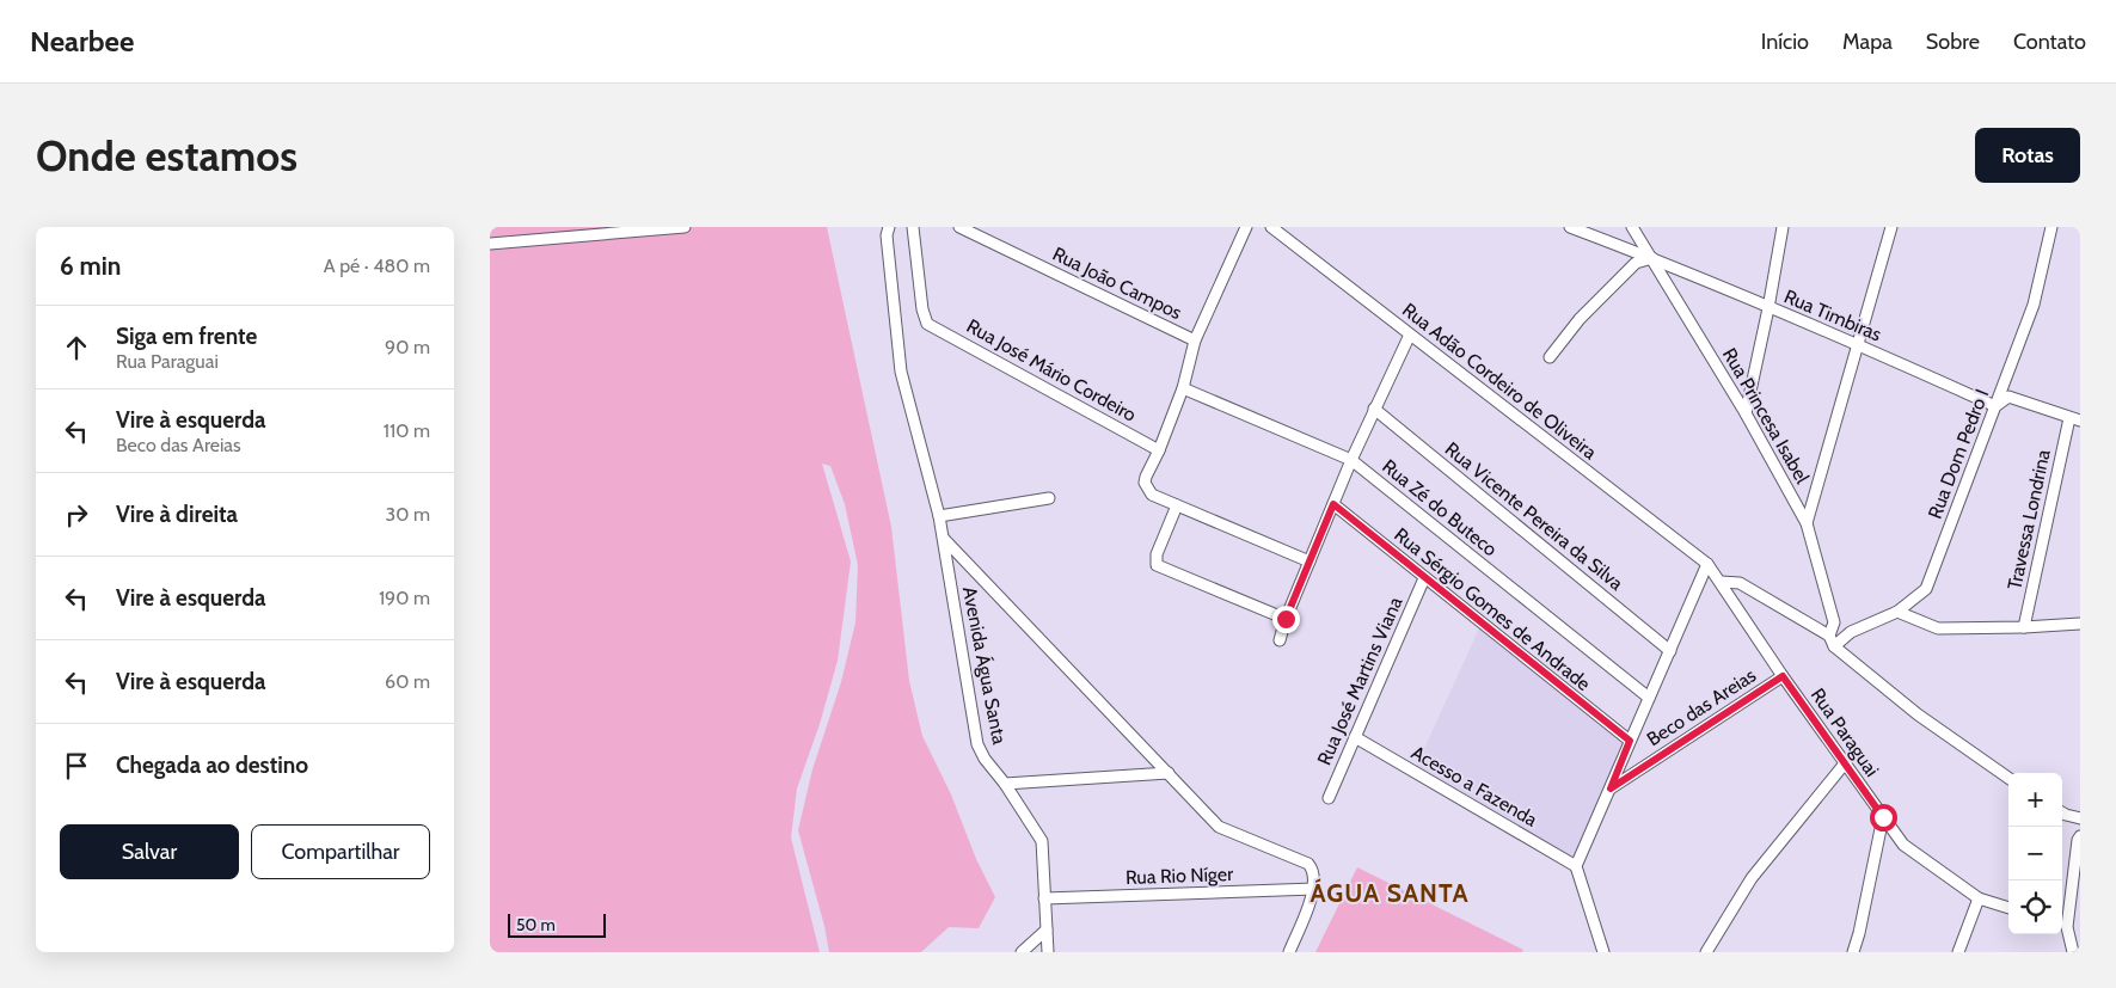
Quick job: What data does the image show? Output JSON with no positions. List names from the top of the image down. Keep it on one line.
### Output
{"streets":{"street":["Rua João Campos","Rua Timbiras","Rua José Mário Cordeiro","Rua Adão Cordeiro de Oliveira","Rua Princesa Isabel","Rua Dom Pedro I","Rua Zé do Buteco","Rua Vicente Pereira da Silva","Travessa Londrina","Rua Sérgio Gomes de Andrade","Avenida Água Santa","Rua José Martins Viana","Beco das Areias","Rua Paraguai","Acesso a Fazenda","Rua Rio Níger"]},"crossings":[["Rua Timbiras","Rua Princesa Isabel"],["Rua Timbiras","Rua Dom Pedro I"],["Rua Adão Cordeiro de Oliveira","Rua Paraguai"],["Rua Princesa Isabel","Rua Dom Pedro I"],["Rua Sérgio Gomes de Andrade","Rua José Martins Viana"],["Avenida Água Santa","Rua Rio Níger"],["Rua José Martins Viana","Acesso a Fazenda"],["Beco das Areias","Rua Paraguai"]],"districts":["ÁGUA SANTA"],"scale_bar":"50 m","page":{"header":"Nearbee","nav":["Início","Mapa","Sobre","Contato"],"buttons":["Rotas",["Salvar","Compartilhar"]],"title":"Onde estamos","heading":["6 min","A pé · 480 m"],"list":[["Siga em frente","Rua Paraguai","90 m"],["Vire à esquerda","Beco das Areias","110 m"],["Vire à direita","30 m"],["Vire à esquerda","190 m"],["Vire à esquerda","60 m"],"Chegada ao destino"],"map_buttons":["+","−"],"scale":"50 m"}}
